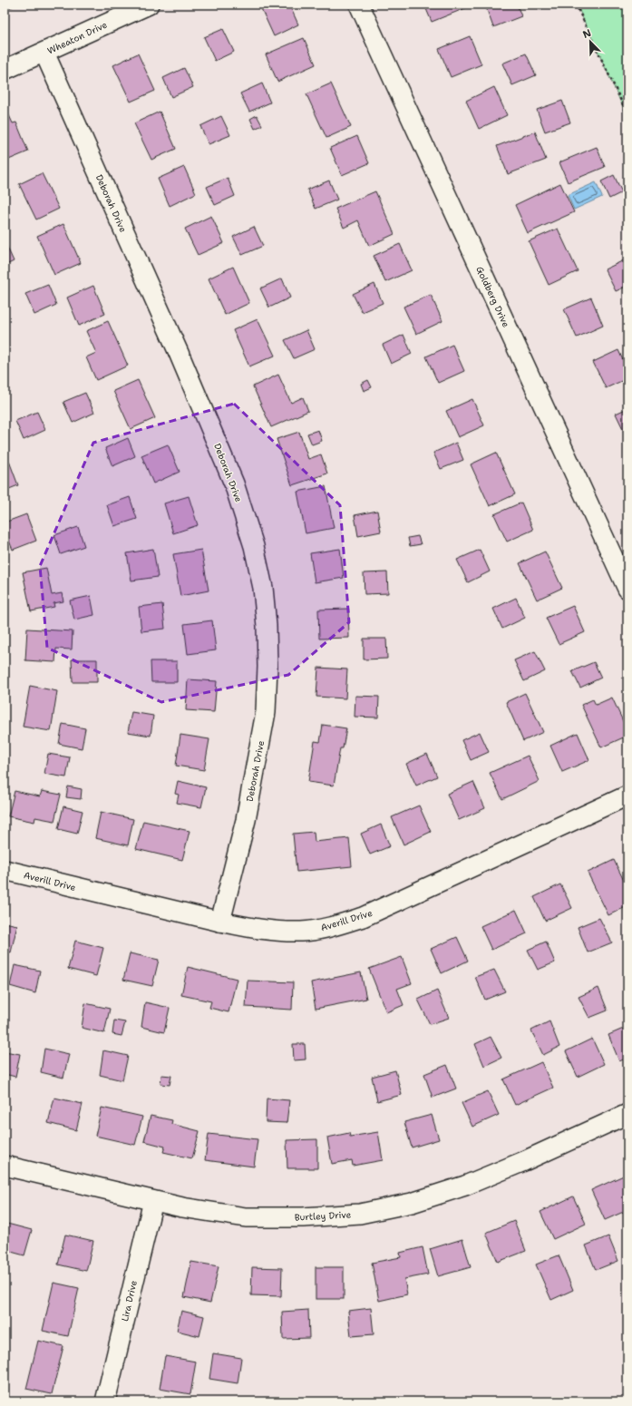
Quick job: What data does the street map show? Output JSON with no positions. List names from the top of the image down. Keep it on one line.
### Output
{"streets":{"street":["Wheaton Drive","Deborah Drive","Goldberg Drive","Averill Drive","Burtley Drive","Lira Drive"]},"crossings":[["Wheaton Drive","Deborah Drive"],["Deborah Drive","Averill Drive"],["Burtley Drive","Lira Drive"]],"north":"top left"}
